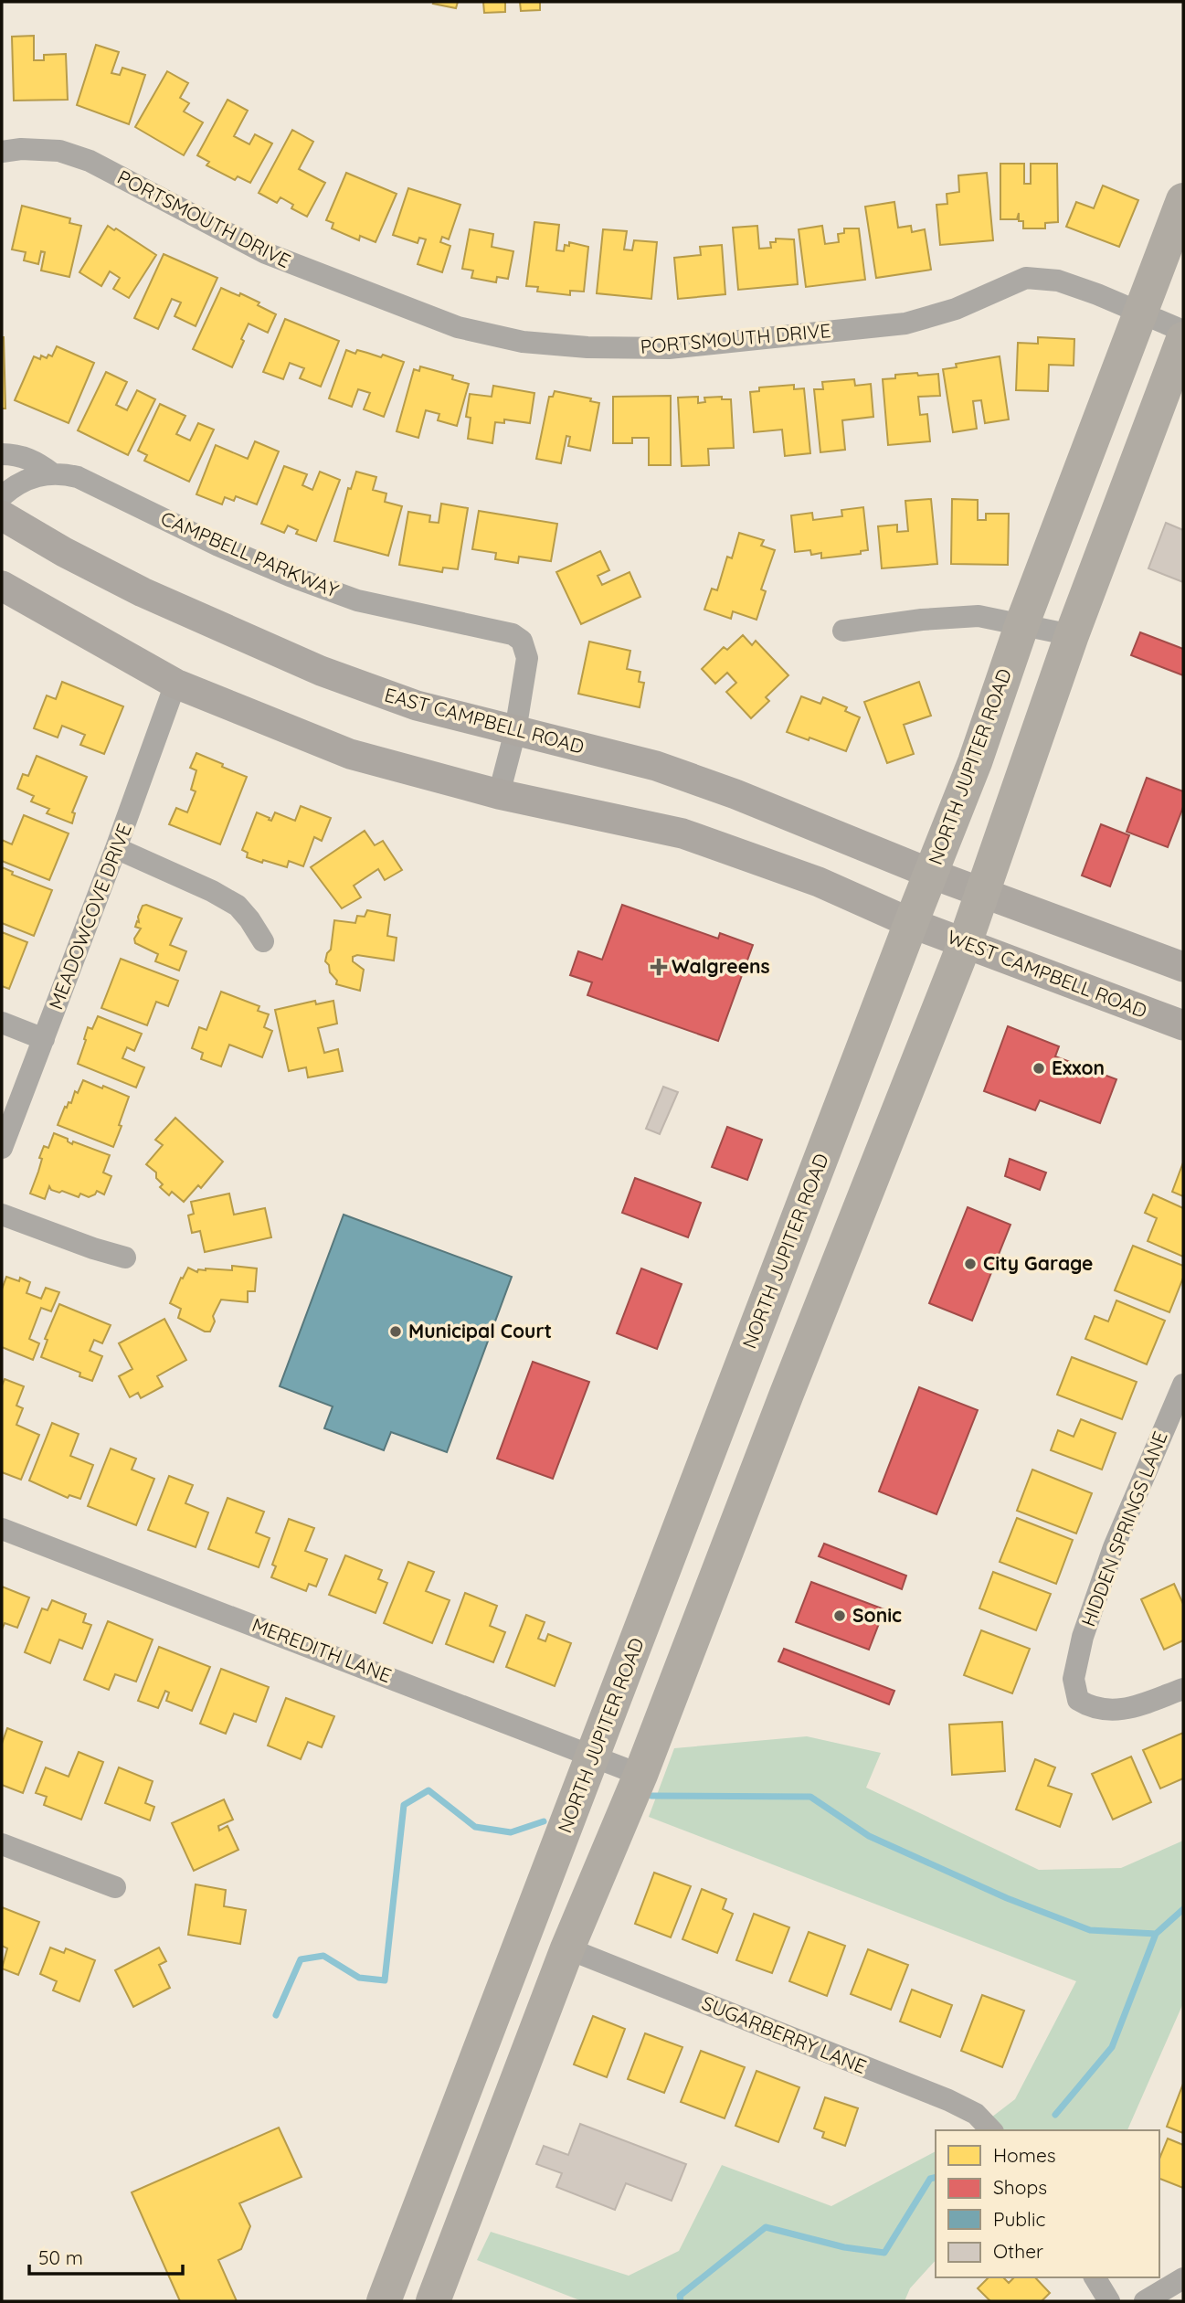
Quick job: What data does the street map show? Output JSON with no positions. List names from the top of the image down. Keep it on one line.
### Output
{"streets":{"main road":["EAST CAMPBELL ROAD","NORTH JUPITER ROAD","WEST CAMPBELL ROAD"],"street":["PORTSMOUTH DRIVE","CAMPBELL PARKWAY","MEADOWCOVE DRIVE","HIDDEN SPRINGS LANE","MEREDITH LANE","SUGARBERRY LANE"]},"crossings":[["PORTSMOUTH DRIVE","NORTH JUPITER ROAD"],["CAMPBELL PARKWAY","EAST CAMPBELL ROAD"],["EAST CAMPBELL ROAD","NORTH JUPITER ROAD"],["NORTH JUPITER ROAD","WEST CAMPBELL ROAD"],["NORTH JUPITER ROAD","MEREDITH LANE"]],"places":{"health":["Walgreens"],"other":["Exxon","City Garage","Municipal Court","Sonic"]},"legend":["Homes","Shops","Public","Other"],"scale_bar":"50 m"}
